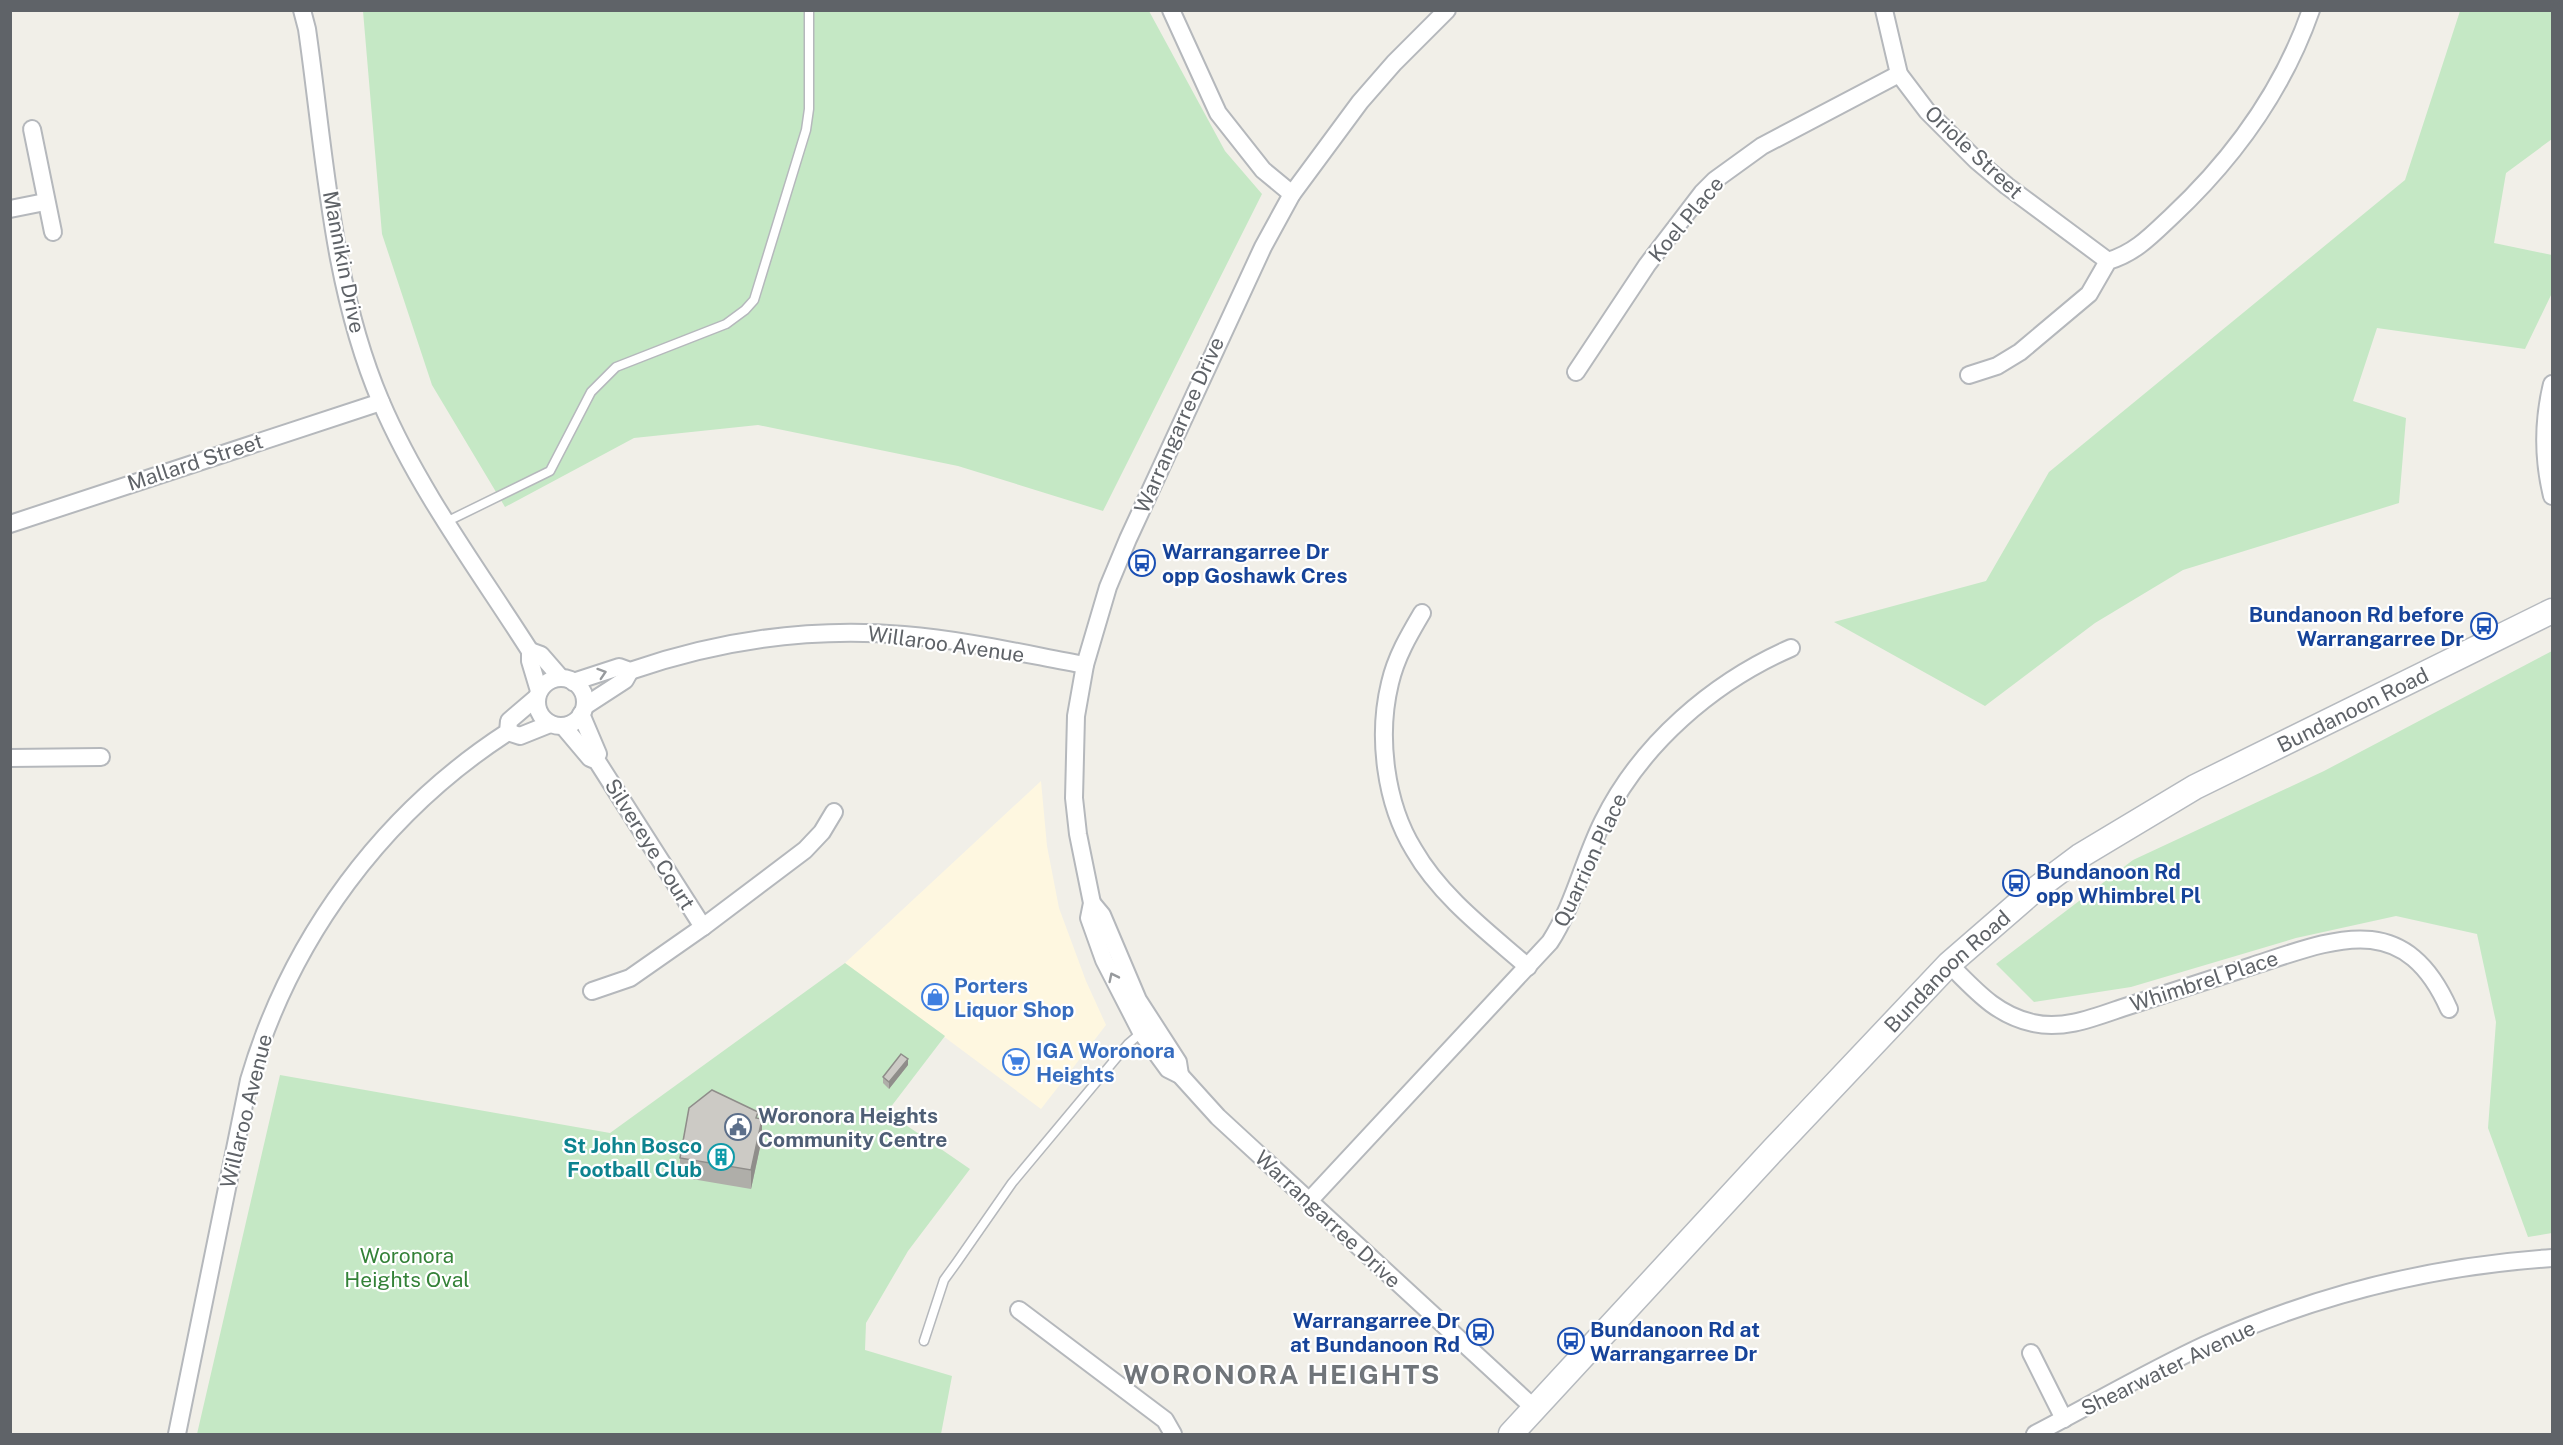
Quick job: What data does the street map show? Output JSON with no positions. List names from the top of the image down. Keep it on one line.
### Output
{"streets":{"street":["Oriole Street","Koel Place","Mannikin Drive","Warrangarree Drive","Mallard Street","Willaroo Avenue","Bundanoon Road","Silvereye Court","Quarrion Place","Whimbrel Place","Shearwater Avenue"]},"crossings":[["Oriole Street","Koel Place"],["Mannikin Drive","Mallard Street"],["Mannikin Drive","Willaroo Avenue"],["Mannikin Drive","Silvereye Court"],["Warrangarree Drive","Willaroo Avenue"],["Warrangarree Drive","Bundanoon Road"],["Warrangarree Drive","Quarrion Place"],["Willaroo Avenue","Silvereye Court"],["Bundanoon Road","Whimbrel Place"]],"districts":["WORONORA HEIGHTS"],"parks":["Woronora Heights Oval"],"places":{"bus stop":["Warrangarree Dr opp Goshawk Cres","Bundanoon Rd before Warrangarree Dr","Bundanoon Rd opp Whimbrel Pl","Warrangarree Dr at Bundanoon Rd","Bundanoon Rd at Warrangarree Dr"],"shop":["Porters Liquor Shop"],"supermarket":["IGA Woronora Heights"],"public building":["Woronora Heights Community Centre"],"building":["St John Bosco Football Club"]}}
